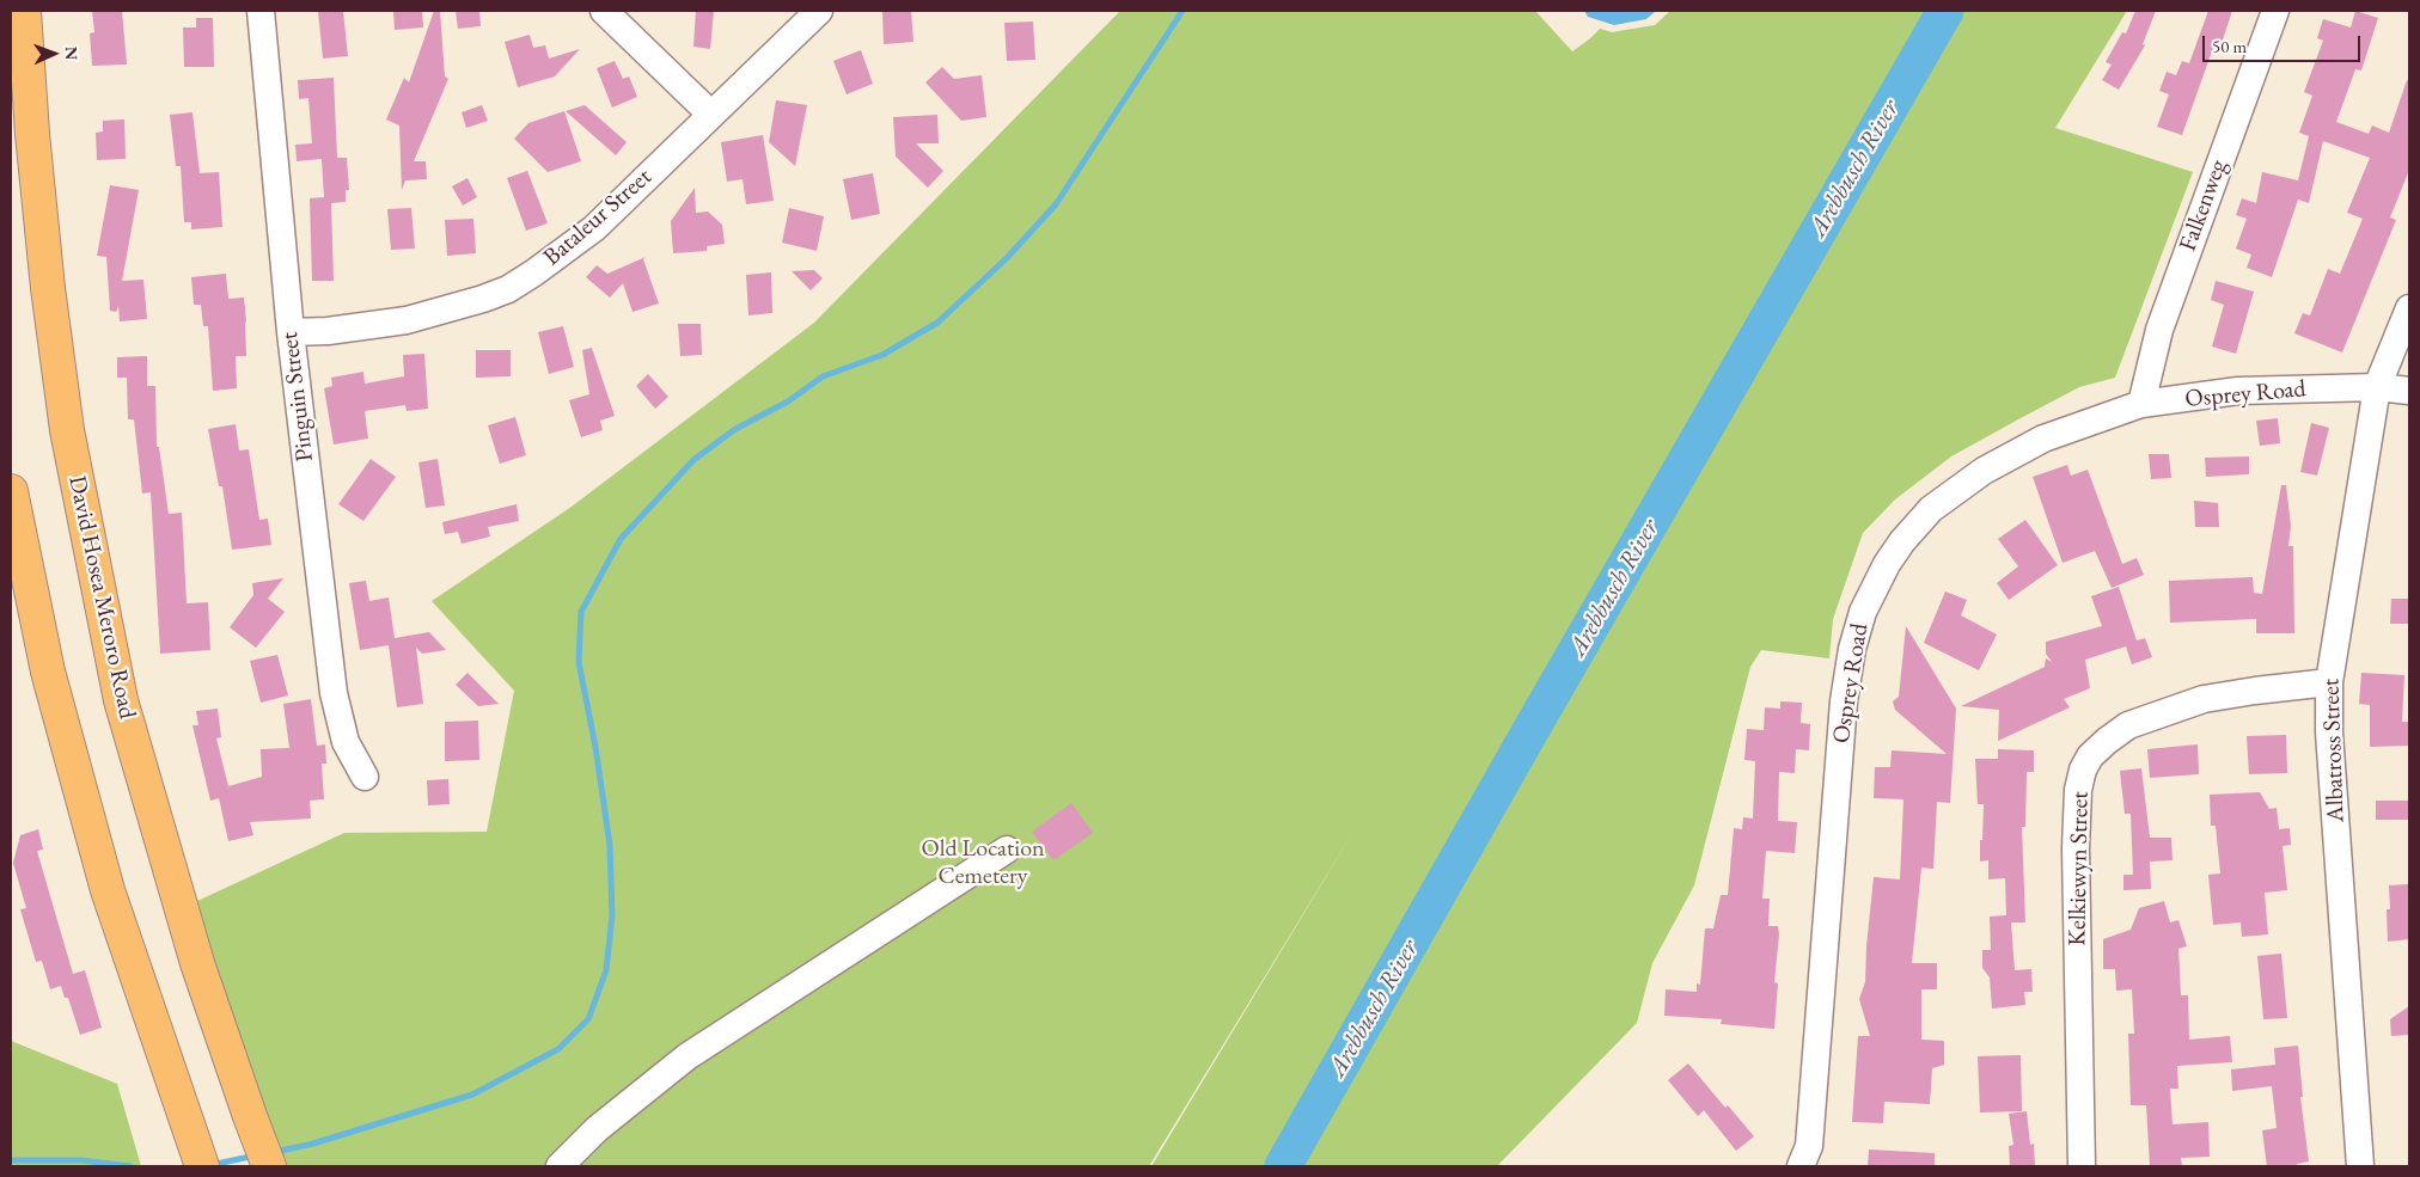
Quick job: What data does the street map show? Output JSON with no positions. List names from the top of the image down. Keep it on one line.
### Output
{"streets":{"main road":["David Hosea Meroro Road"],"street":["Falkenweg","Bataleur Street","Osprey Road","Pinguin Street","Albatross Street","Kelkiewyn Street"]},"crossings":[["Falkenweg","Osprey Road"],["Bataleur Street","Pinguin Street"],["Osprey Road","Albatross Street"],["Albatross Street","Kelkiewyn Street"]],"water":["Arebbusch River"],"parks":["Old Location Cemetery"],"scale_bar":"50 m","north":"right"}
